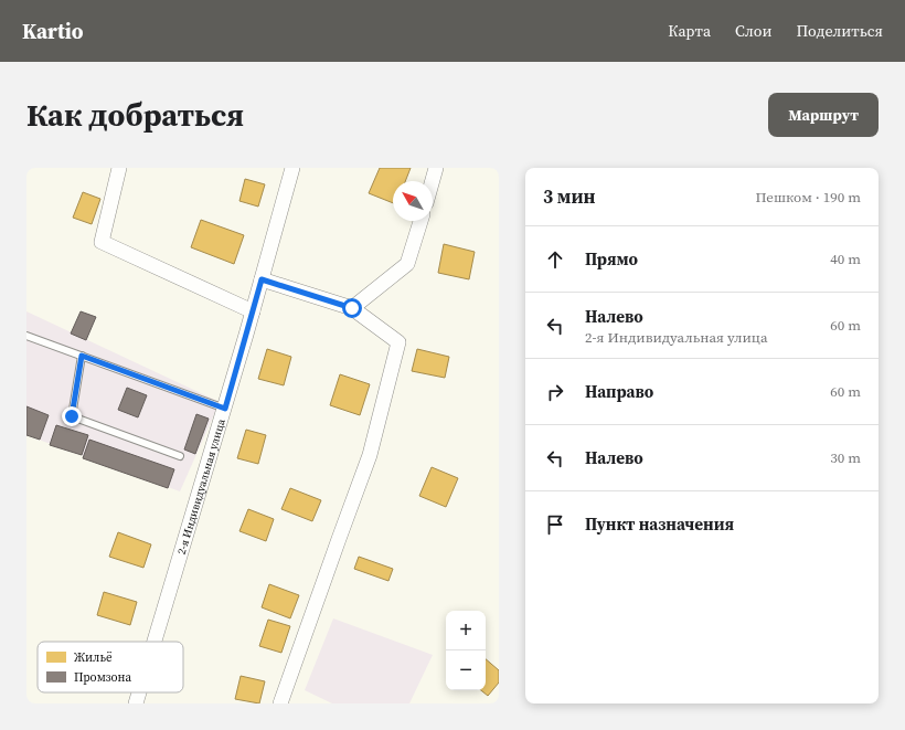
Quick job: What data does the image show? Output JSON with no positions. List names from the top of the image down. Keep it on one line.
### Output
{"streets":{"street":["2-я Индивидуальная улица"]},"legend":["Жильё","Промзона"],"north":"top left","page":{"header":"Kartio","nav":["Карта","Слои","Поделиться"],"buttons":"Маршрут","title":"Как добраться","heading":["3 мин","Пешком · 190 m"],"list":[["Прямо","40 m"],["Налево","2-я Индивидуальная улица","60 m"],["Направо","60 m"],["Налево","30 m"],"Пункт назначения"],"map_buttons":["+","−"]}}
